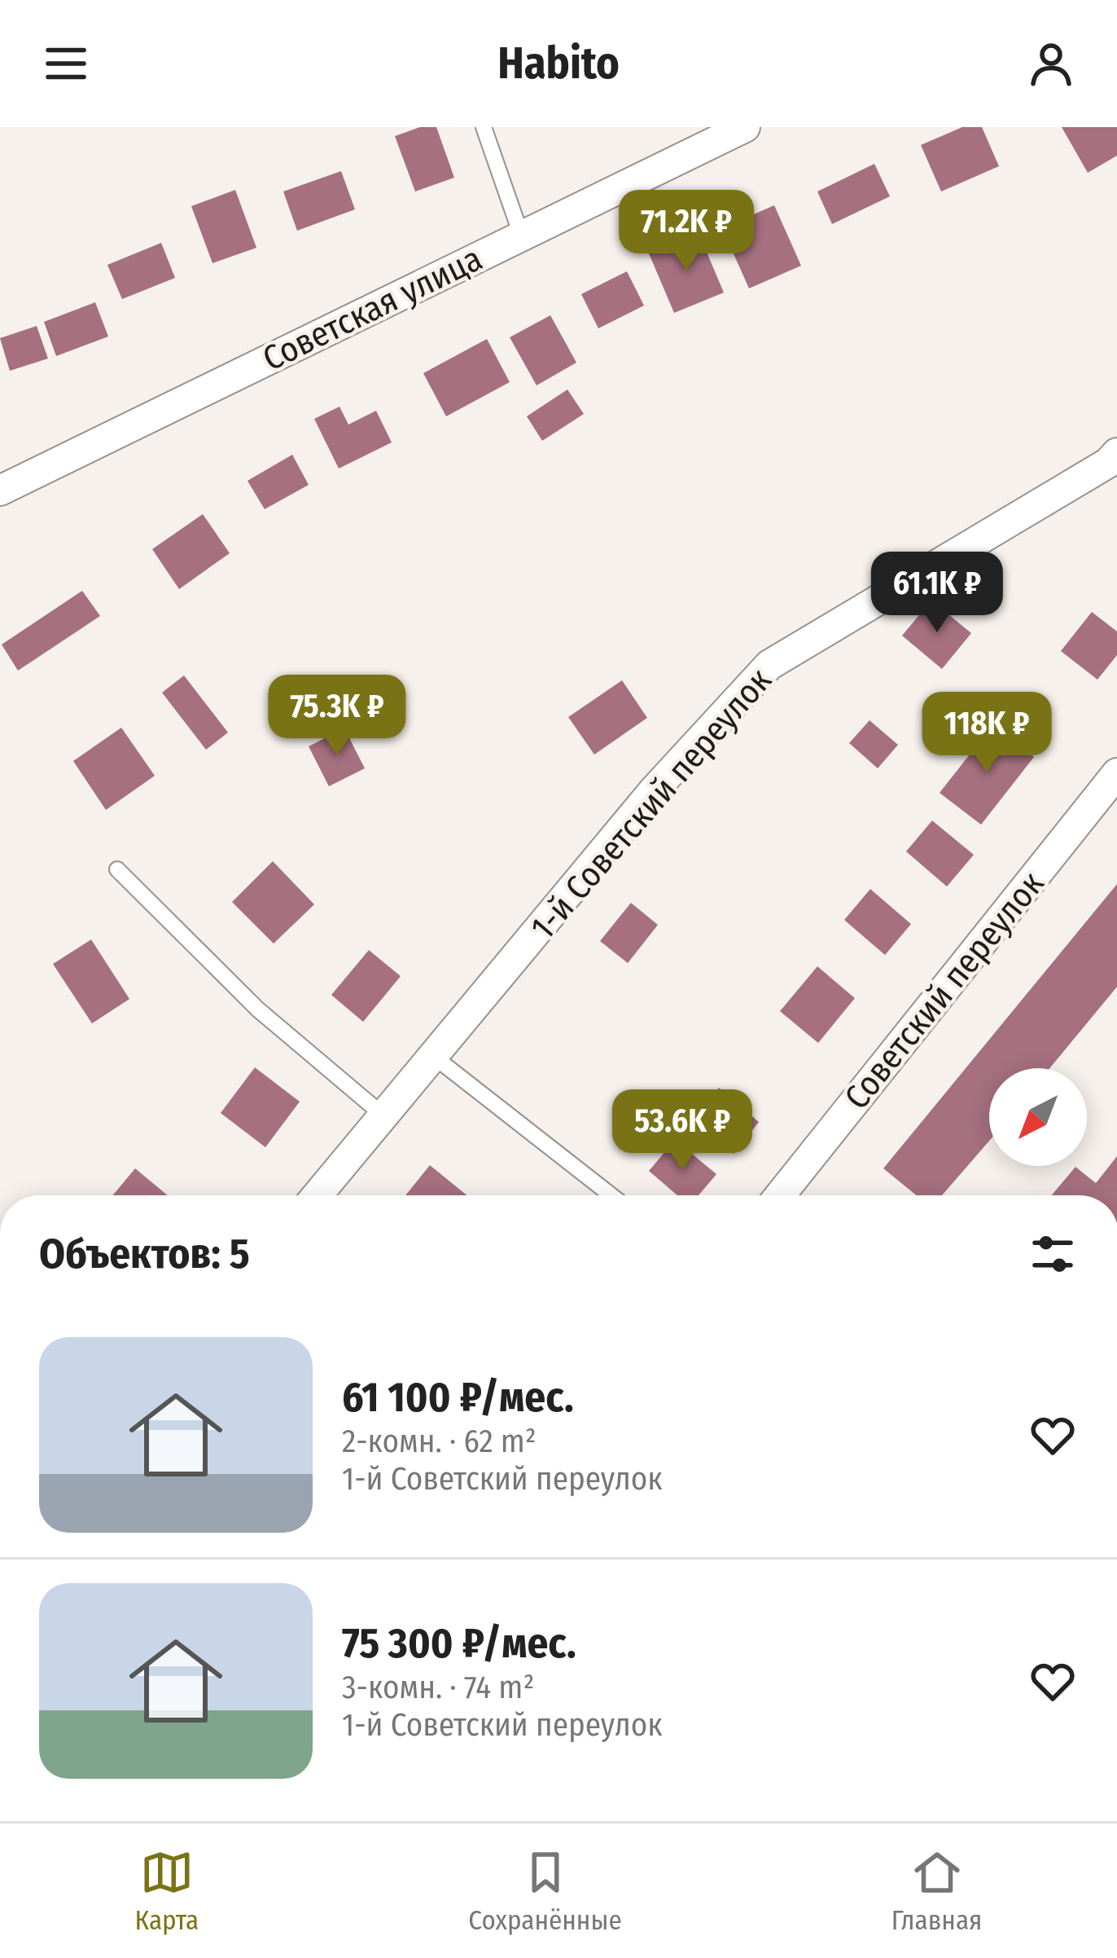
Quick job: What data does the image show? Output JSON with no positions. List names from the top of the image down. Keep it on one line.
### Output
{"streets":{"street":["Советская улица","1-й Советский переулок","Советский переулок"]},"north":"bottom left","page":{"header":"Habito","price":["71.2K ₽","61.1K ₽","75.3K ₽","118K ₽","53.6K ₽"],"heading":"Объектов: 5","list":[{"name":"61 100 ₽/мес.","note":"2-комн. · 62 m² · 1-й Советский переулок"},{"name":"75 300 ₽/мес.","note":"3-комн. · 74 m² · 1-й Советский переулок"}],"tabs":["Карта","Сохранённые","Главная"]}}
